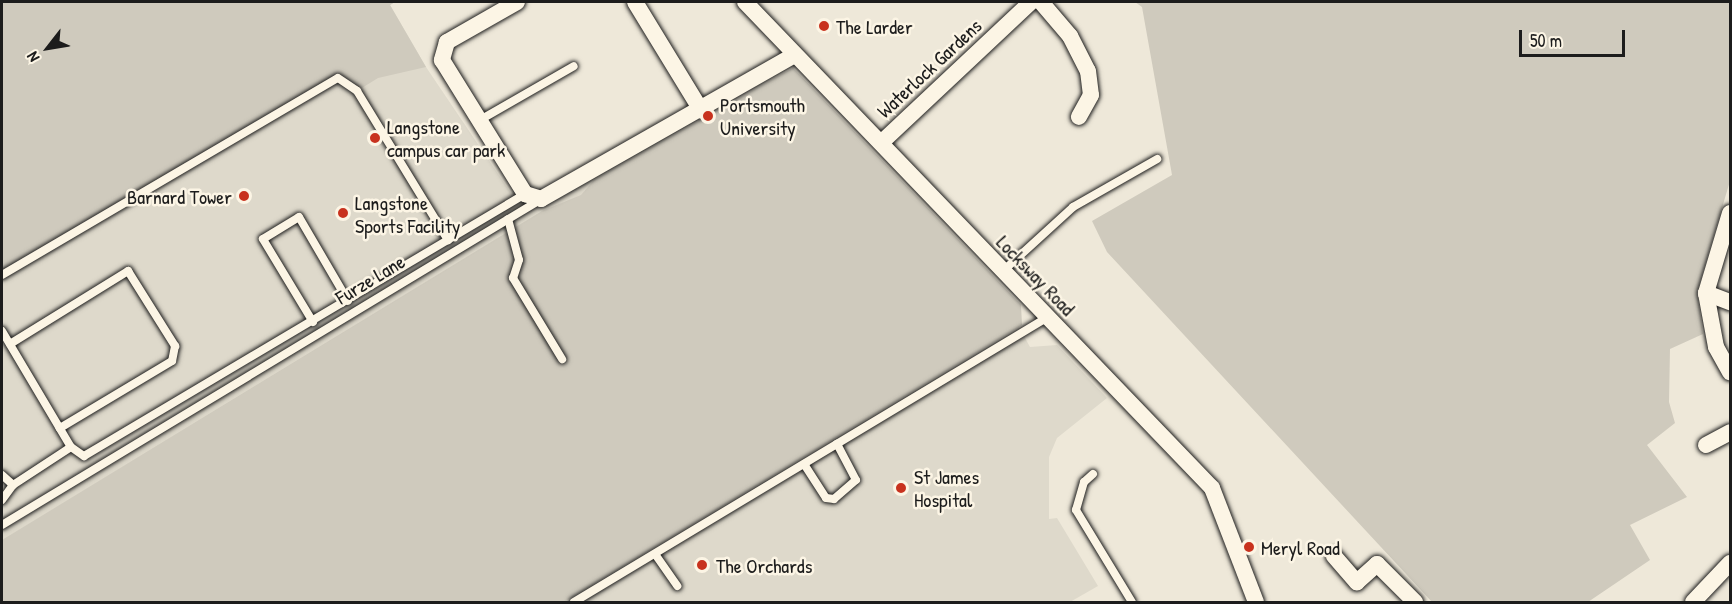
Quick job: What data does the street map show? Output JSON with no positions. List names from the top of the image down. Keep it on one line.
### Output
{"streets":{"street":["Waterlock Gardens","Locksway Road","Furze Lane"]},"crossings":[["Waterlock Gardens","Locksway Road"],["Locksway Road","Furze Lane"]],"places":["The Larder","Portsmouth University","Langstone campus car park","Barnard Tower","Langstone Sports Facility","St James Hospital","Meryl Road","The Orchards"],"scale_bar":"50 m","north":"bottom left"}
